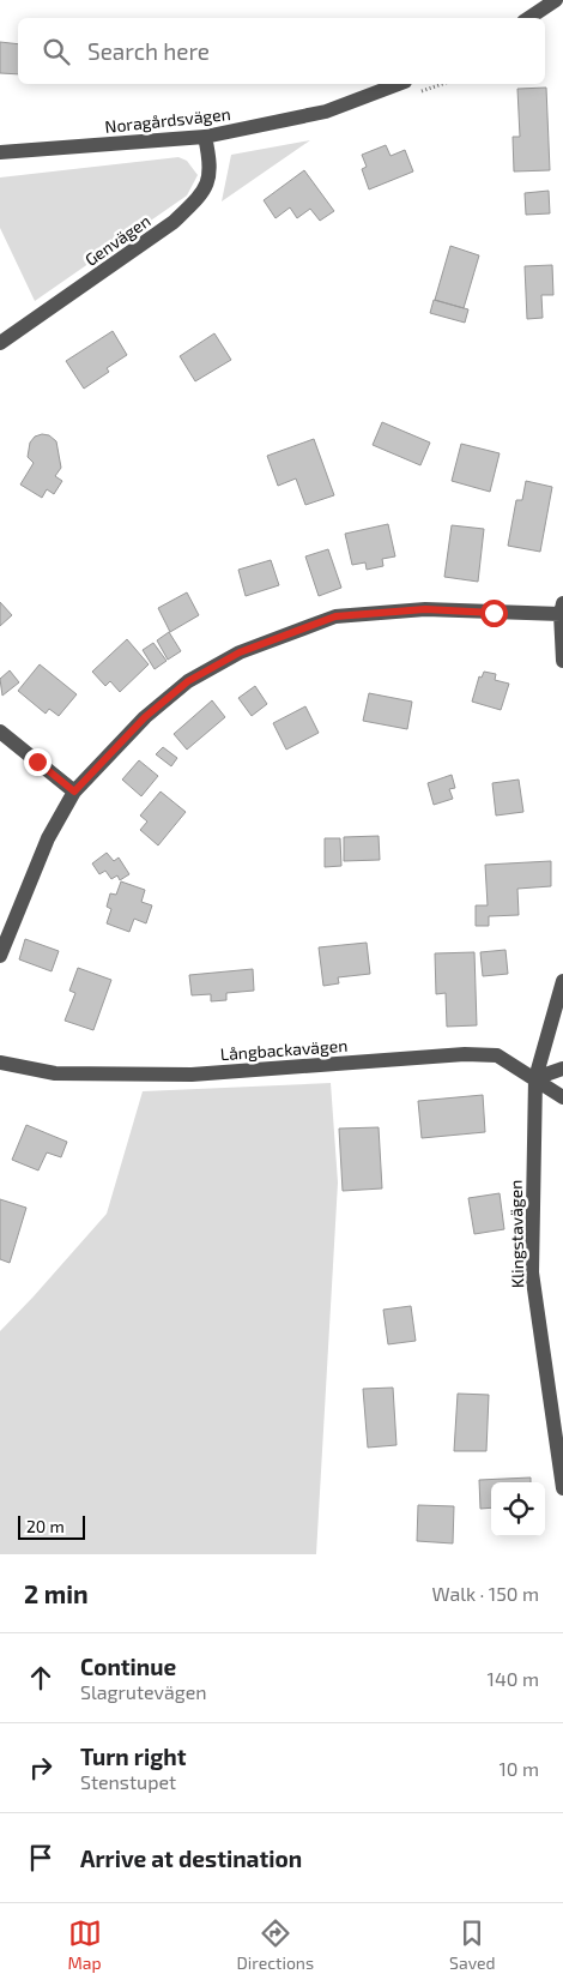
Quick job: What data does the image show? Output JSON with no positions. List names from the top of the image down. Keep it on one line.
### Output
{"streets":{"street":["Noragårdsvägen","Genvägen","Långbackavägen","Klingstavägen"]},"crossings":[["Noragårdsvägen","Genvägen"],["Långbackavägen","Klingstavägen"]],"scale_bar":"20 m","page":{"search":"Search here","scale":"20 m","heading":["2 min","Walk · 150 m"],"list":[["Continue","Slagrutevägen","140 m"],["Turn right","Stenstupet","10 m"],"Arrive at destination"],"nav":["Map","Directions","Saved"]}}
